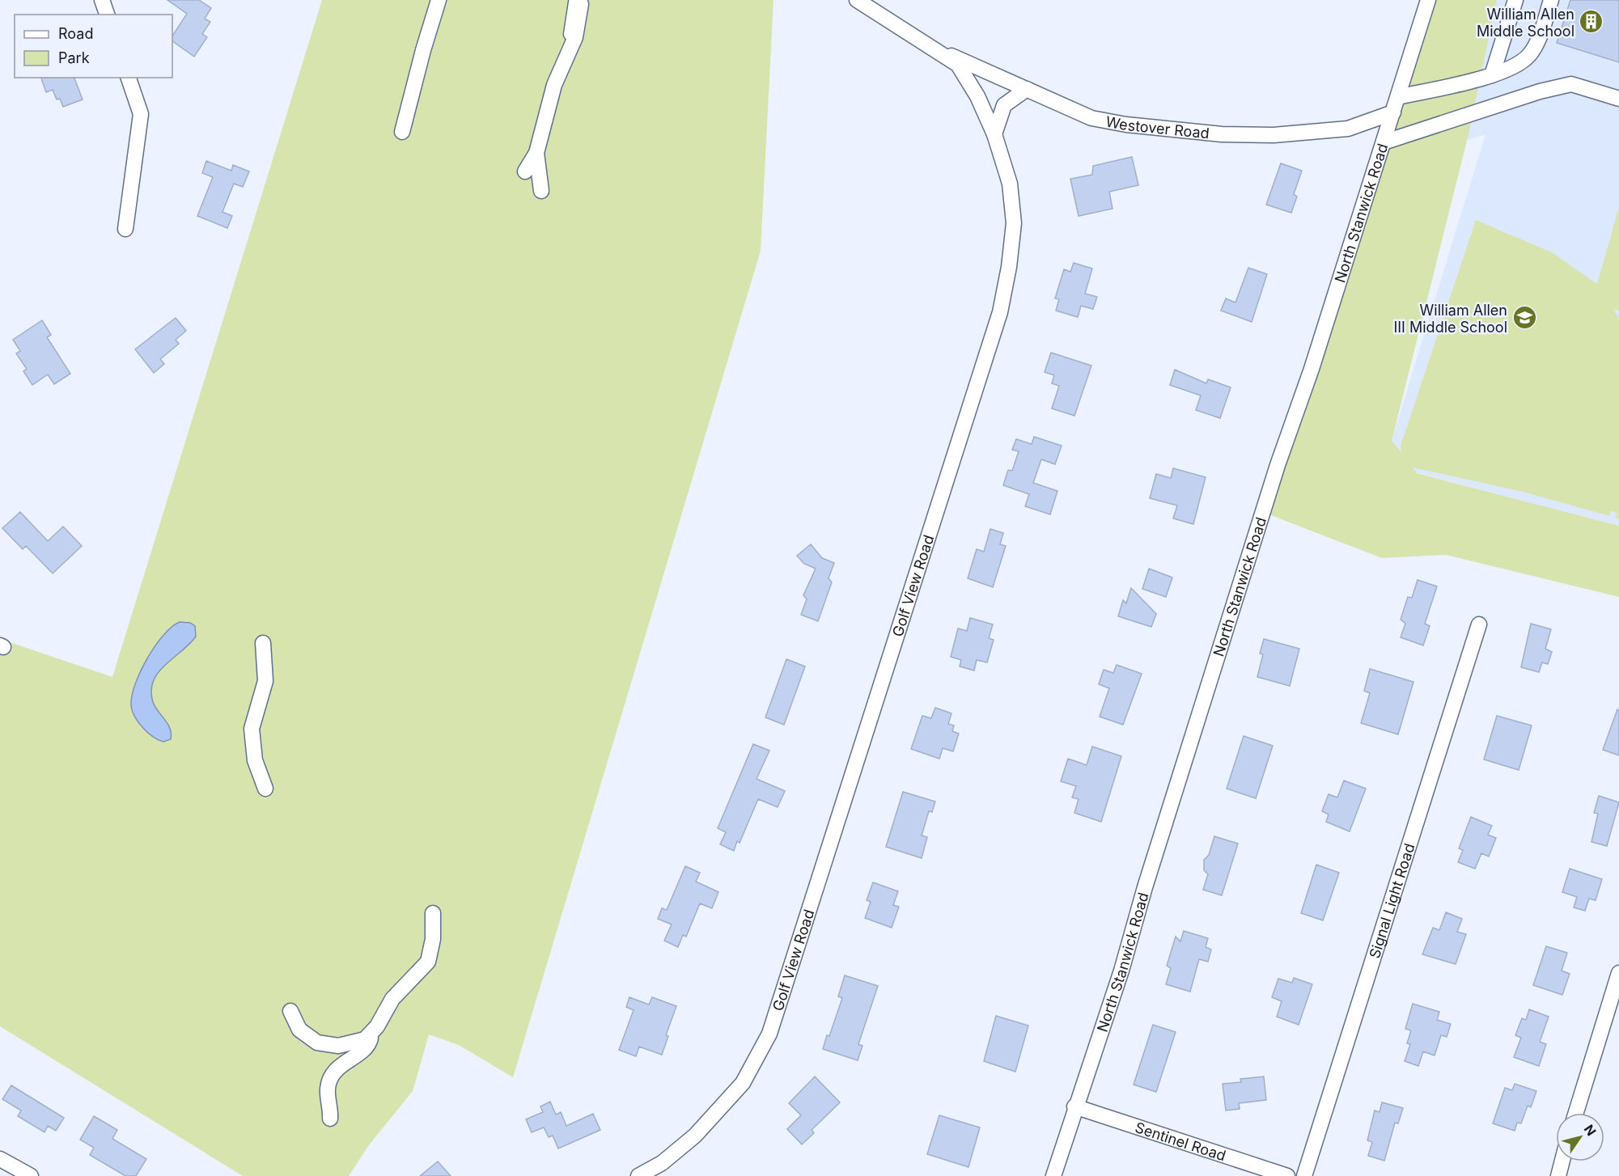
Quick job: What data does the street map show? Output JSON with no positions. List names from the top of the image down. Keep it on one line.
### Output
{"streets":{"street":["Westover Road","North Stanwick Road","Golf View Road","Signal Light Road","Sentinel Road"]},"crossings":[["Westover Road","North Stanwick Road"],["Westover Road","Golf View Road"],["North Stanwick Road","Sentinel Road"]],"places":{"building":["William Allen Middle School"],"school or university":["William Allen III Middle School"]},"legend":["Road","Park"],"north":"top right"}
